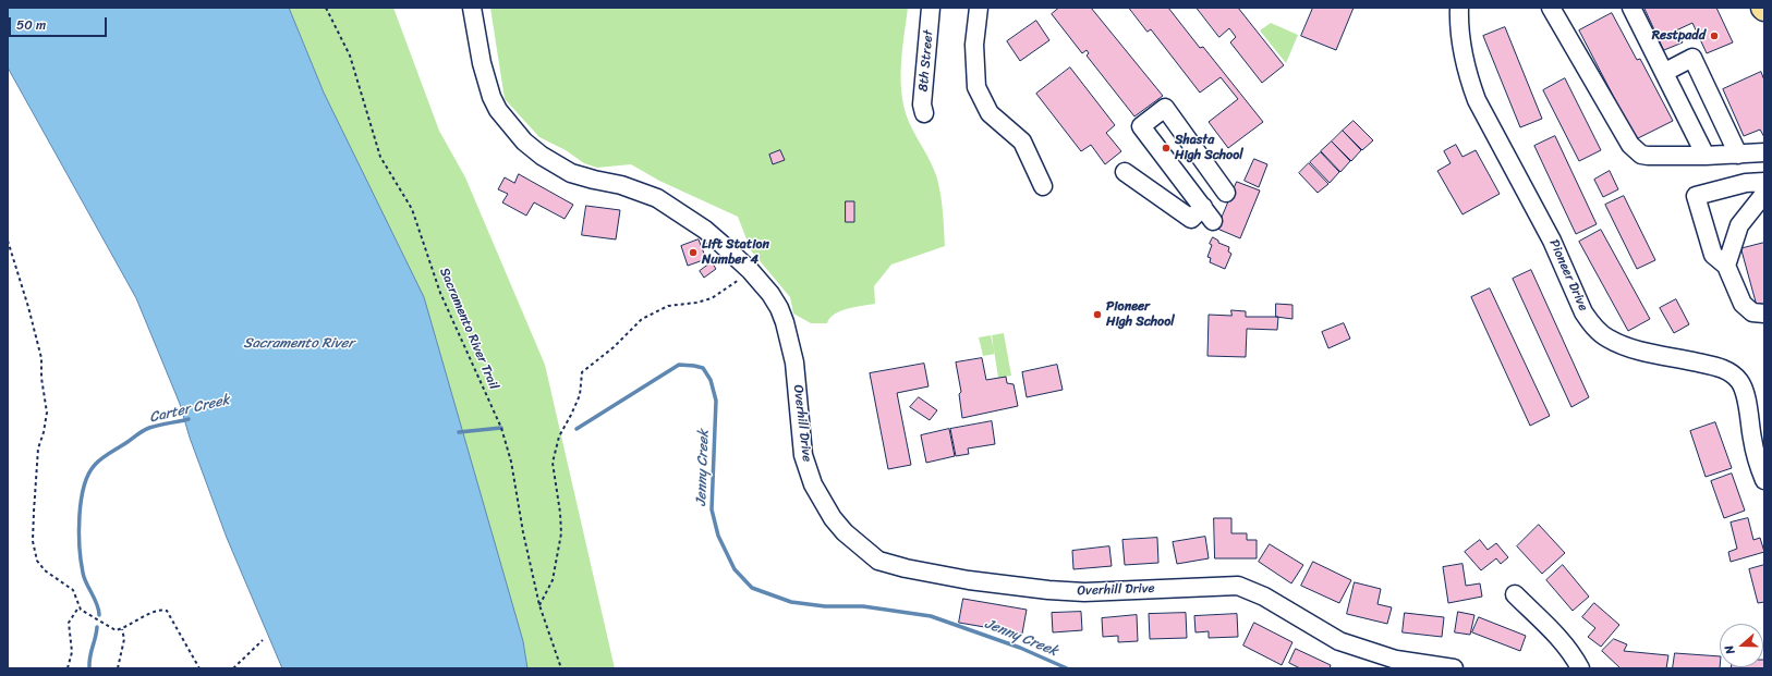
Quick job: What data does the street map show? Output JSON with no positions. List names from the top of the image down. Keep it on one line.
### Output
{"streets":{"street":["8th Street","Pioneer Drive","Overhill Drive"],"path":["Sacramento River Trail"]},"water":["Sacramento River","Carter Creek","Jenny Creek"],"places":["Restpadd","Shasta High School","Lift Station Number 4","Pioneer High School"],"scale_bar":"50 m","north":"left"}
